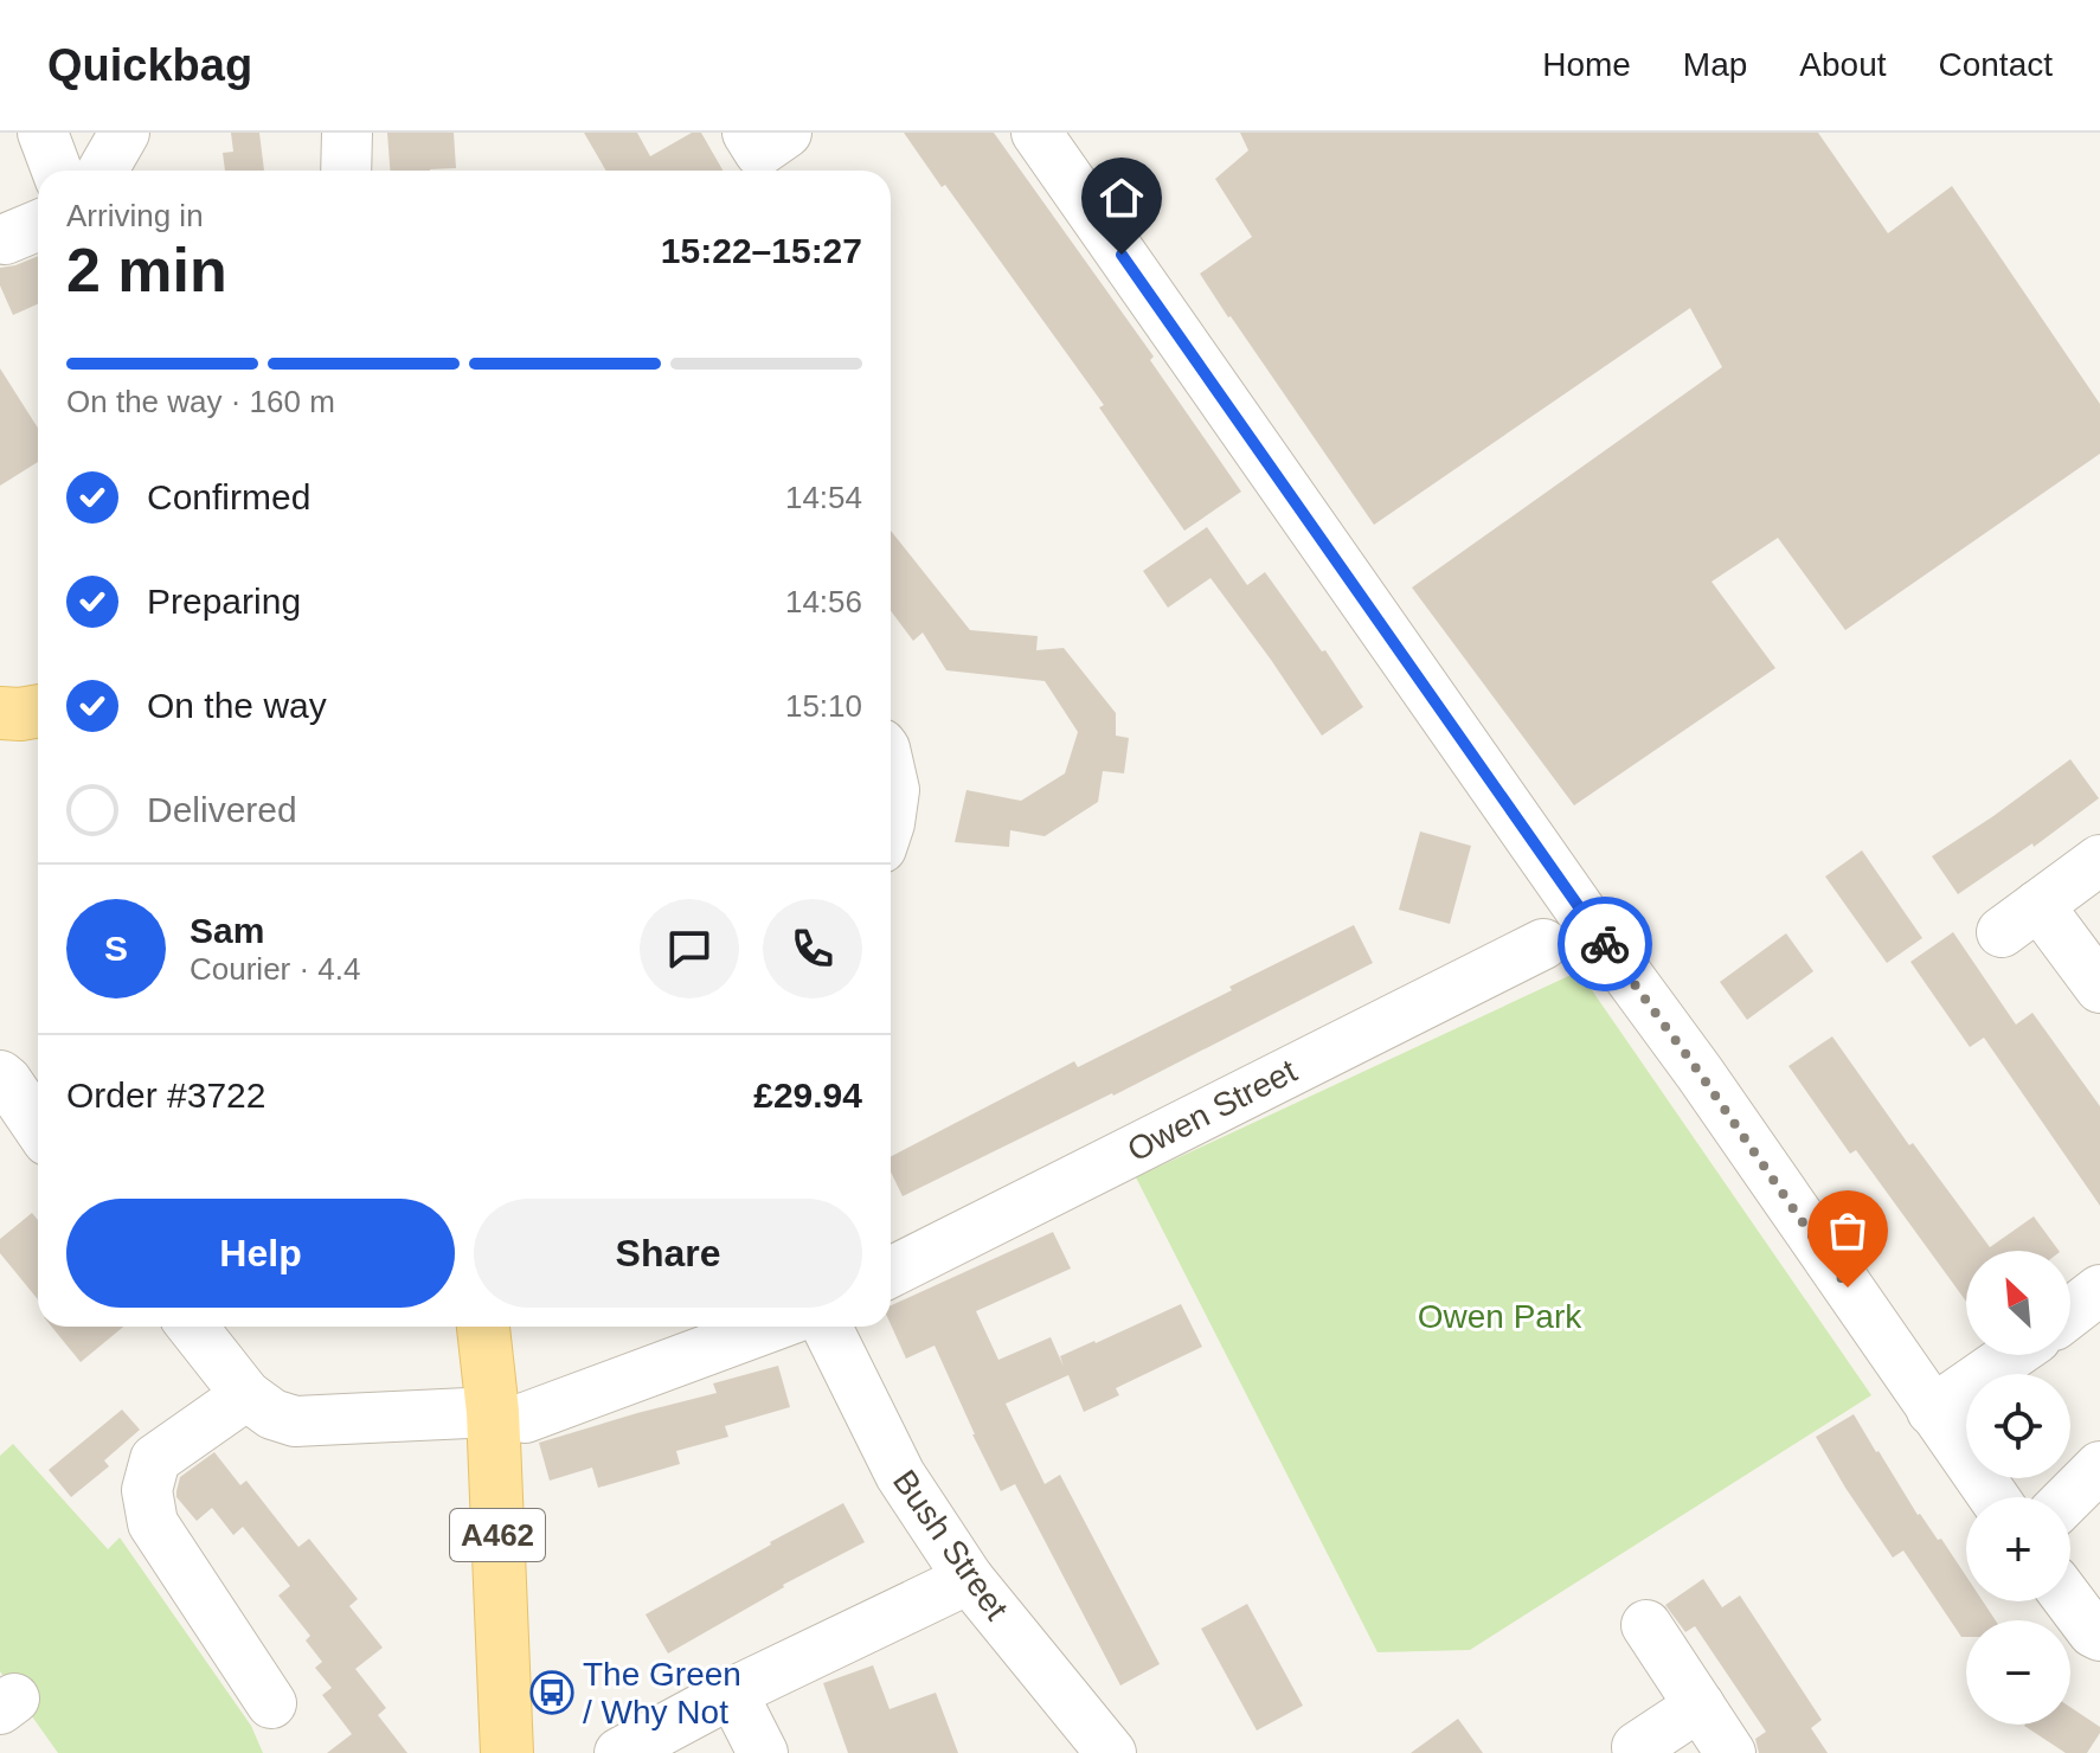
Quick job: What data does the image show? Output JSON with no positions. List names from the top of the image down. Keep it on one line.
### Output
{"streets":{"main road":["A462"],"street":["Owen Street","Bush Street"]},"parks":["Owen Park"],"places":{"bus stop":["The Green / Why Not"]},"north":"top left","page":{"header":"Quickbag","nav":["Home","Map","About","Contact"],"heading":["2 min","Arriving in","15:22–15:27"],"panel":["Sam","Courier · 4.4","Order #3722","£29.94"],"bar":"On the way · 160 m","list":[["Confirmed","14:54"],["Preparing","14:56"],["On the way","15:10"],"Delivered"],"round":"S","buttons":["Help","Share"],"map_buttons":["+","−"]}}
